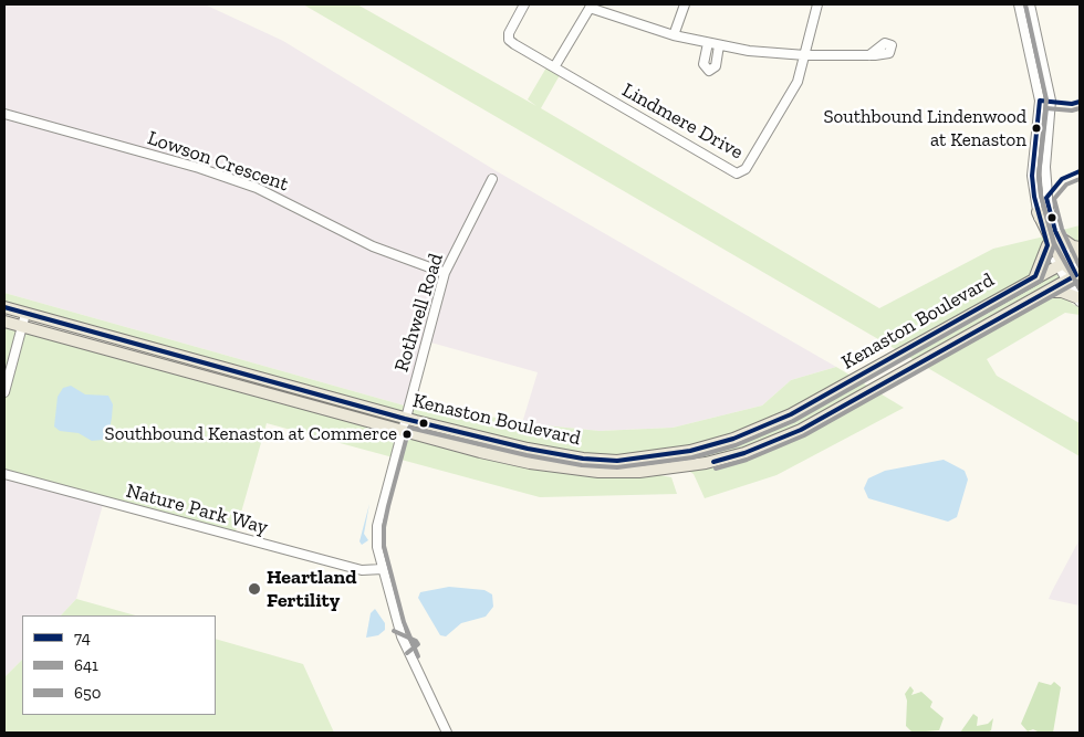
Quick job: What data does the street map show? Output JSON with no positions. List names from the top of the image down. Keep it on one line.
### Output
{"streets":{"main road":["Kenaston Boulevard"],"street":["Lindmere Drive","Lowson Crescent","Rothwell Road","Nature Park Way"]},"crossings":[["Lowson Crescent","Rothwell Road"],["Rothwell Road","Kenaston Boulevard"],["Rothwell Road","Nature Park Way"]],"places":["Southbound Lindenwood at Kenaston","Southbound Kenaston at Commerce","Heartland Fertility"],"lines":["transit line 650","transit line 74","transit line 641"],"legend":["74","641","650"]}
